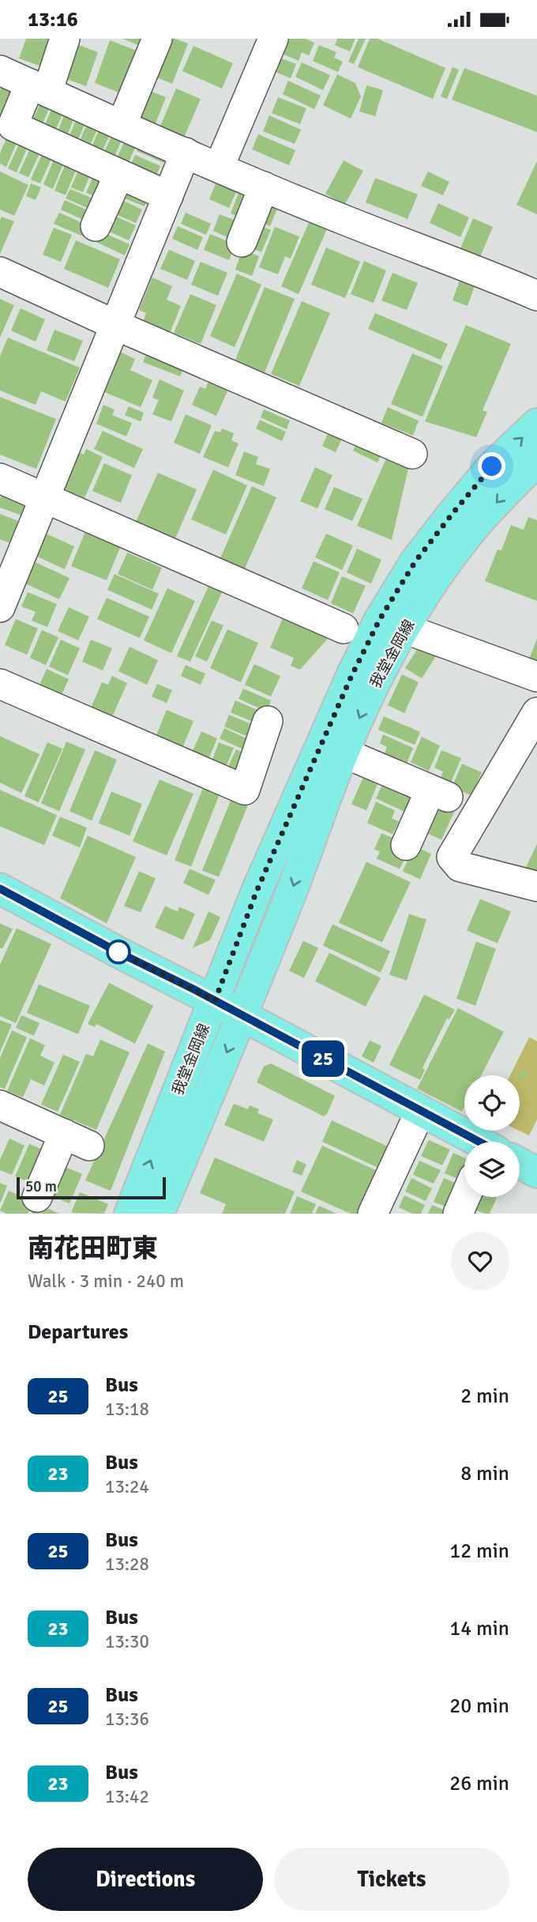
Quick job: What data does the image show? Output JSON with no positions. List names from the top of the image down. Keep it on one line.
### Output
{"streets":{"main road":["我堂金岡線"]},"lines":["bus line 25"],"scale_bar":"50 m","page":{"status":"13:16","on_map":"25","scale":"50 m","heading":[["南花田町東","Walk · 3 min · 240 m"],"Departures"],"list":[{"mark":"25","name":"Bus","note":"13:18","value":"2 min"},{"mark":"23","name":"Bus","note":"13:24","value":"8 min"},{"mark":"25","name":"Bus","note":"13:28","value":"12 min"},{"mark":"23","name":"Bus","note":"13:30","value":"14 min"},{"mark":"25","name":"Bus","note":"13:36","value":"20 min"},{"mark":"23","name":"Bus","note":"13:42","value":"26 min"}],"buttons":["Directions","Tickets"]}}
